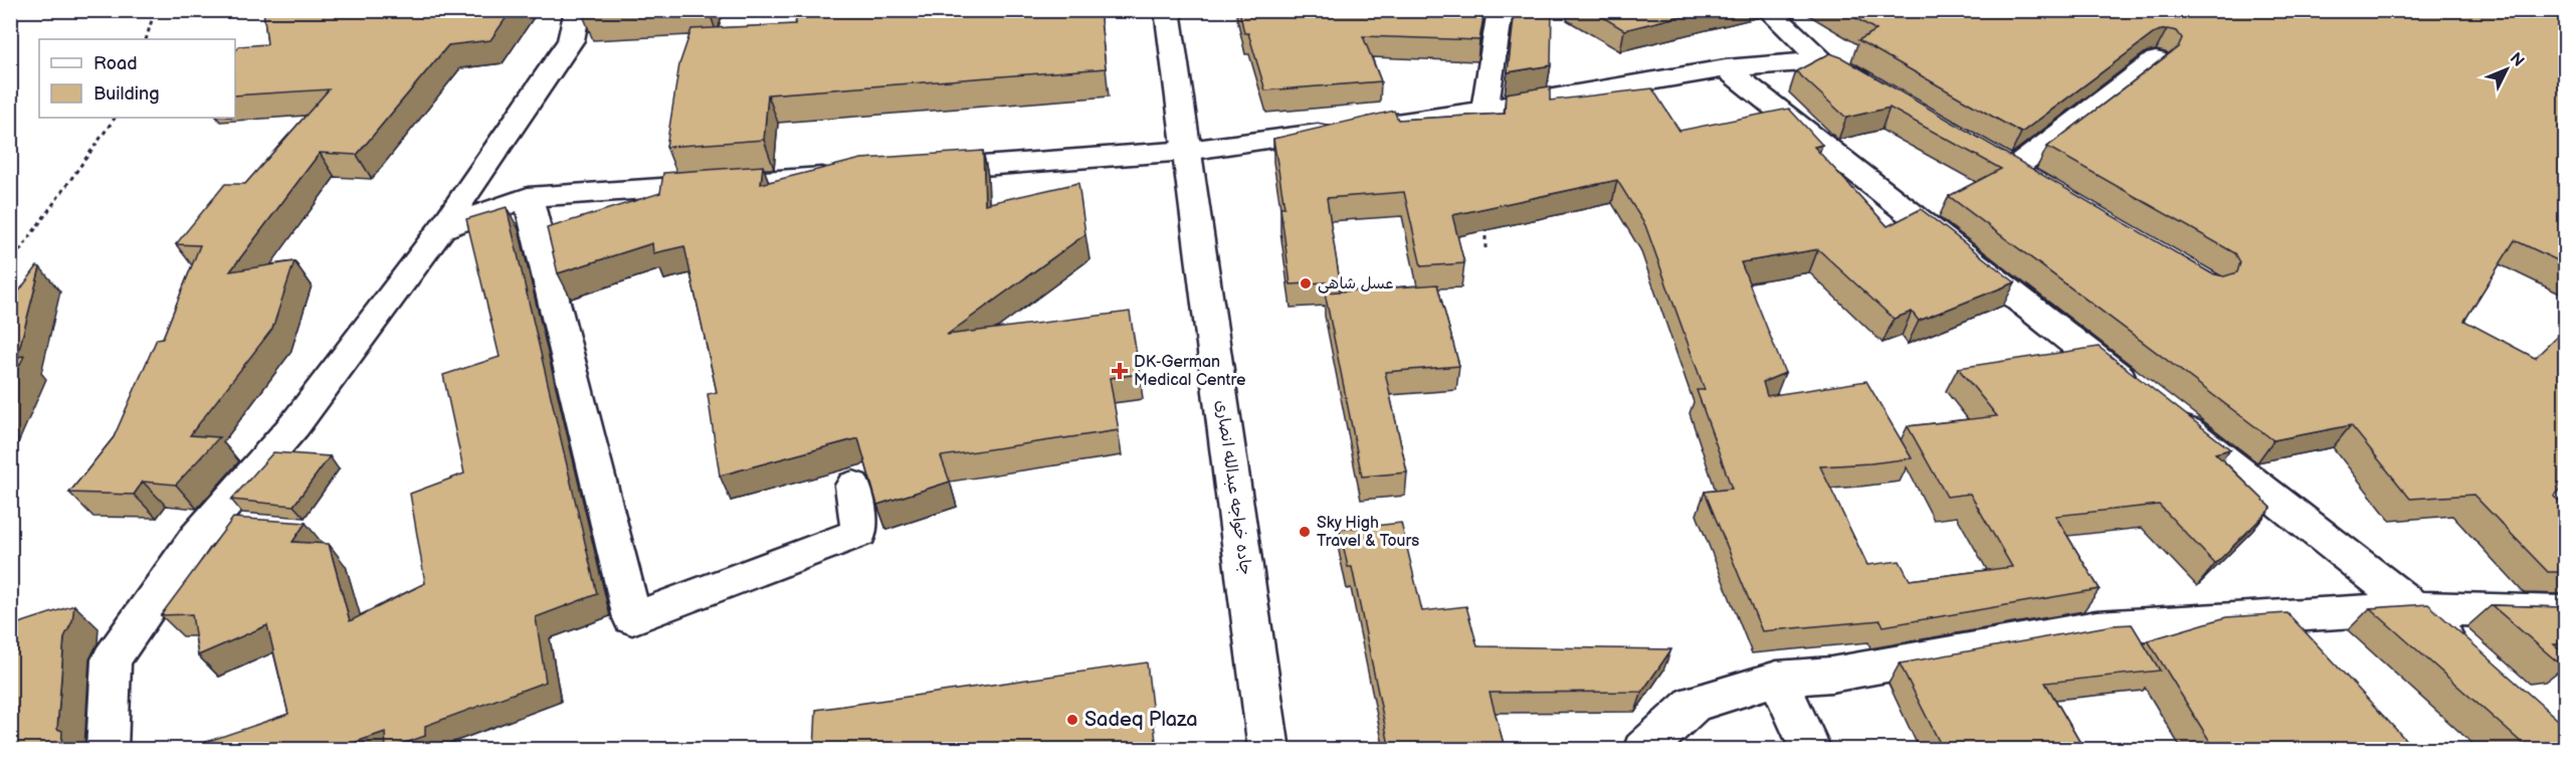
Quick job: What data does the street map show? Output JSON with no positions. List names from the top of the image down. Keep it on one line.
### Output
{"streets":{"street":["جاده خواجه عبدالله انصاری"]},"places":{"other":["عسل شاهی","Sky High Travel & Tours","Sadeq Plaza"],"health":["DK-German Medical Centre"]},"legend":["Road","Building"],"north":"top right"}
